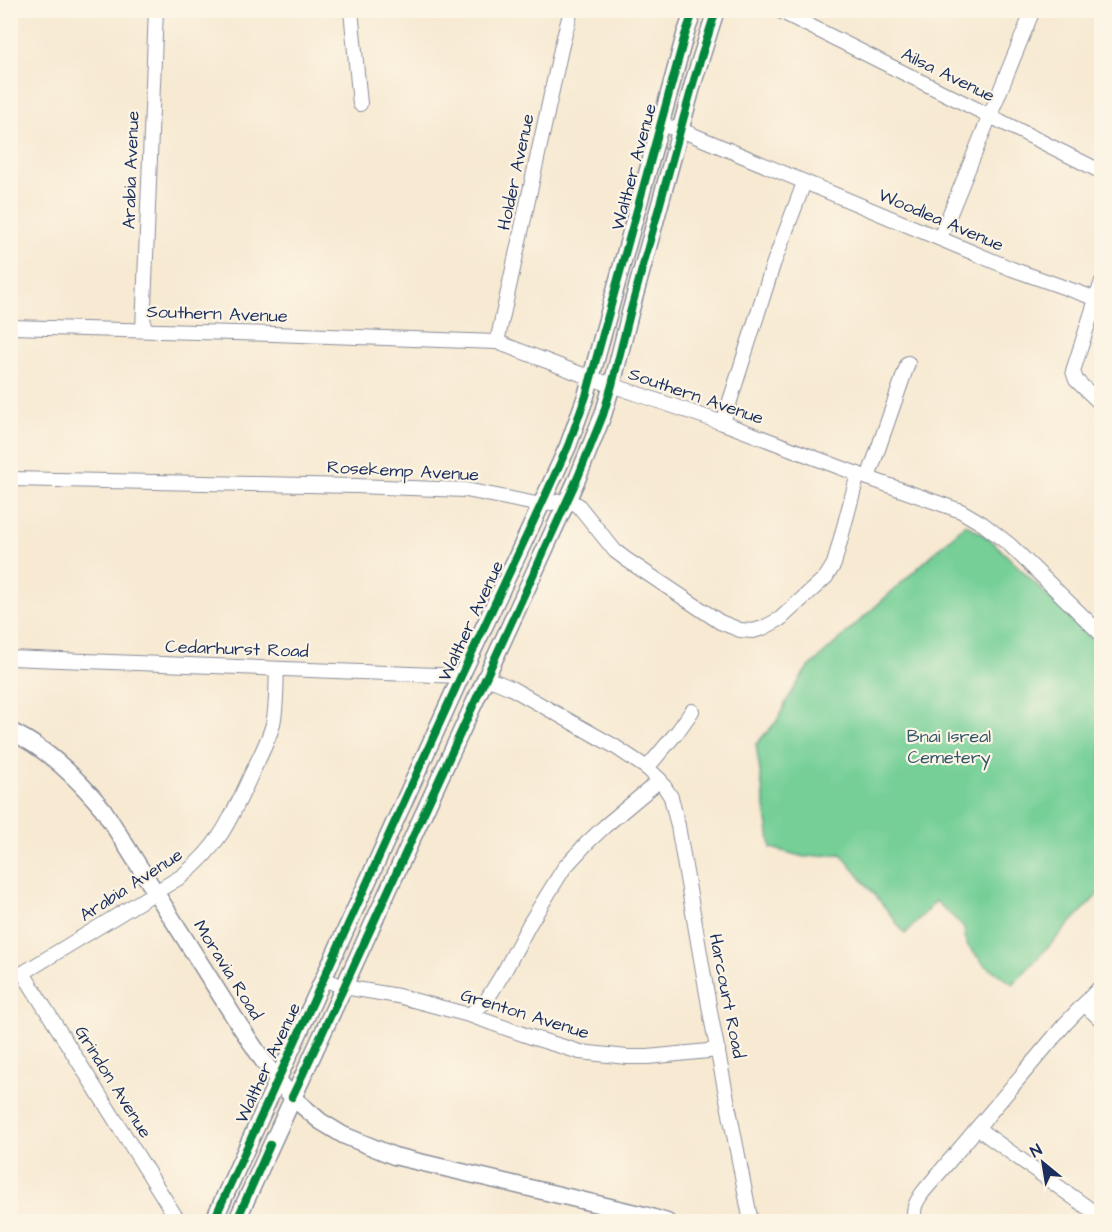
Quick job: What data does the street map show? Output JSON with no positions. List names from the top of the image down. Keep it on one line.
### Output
{"streets":{"main road":["Walther Avenue","Moravia Road"],"street":["Ailsa Avenue","Arabia Avenue","Holder Avenue","Woodlea Avenue","Southern Avenue","Rosekemp Avenue","Cedarhurst Road","Harcourt Road","Grenton Avenue","Grindon Avenue"]},"crossings":[["Walther Avenue","Woodlea Avenue"],["Walther Avenue","Southern Avenue"],["Walther Avenue","Rosekemp Avenue"],["Walther Avenue","Cedarhurst Road"],["Walther Avenue","Moravia Road"],["Walther Avenue","Grenton Avenue"],["Arabia Avenue","Southern Avenue"],["Arabia Avenue","Cedarhurst Road"],["Arabia Avenue","Moravia Road"],["Arabia Avenue","Grindon Avenue"],["Holder Avenue","Southern Avenue"],["Harcourt Road","Grenton Avenue"]],"parks":["Bnai Isreal Cemetery"],"north":"top left"}
